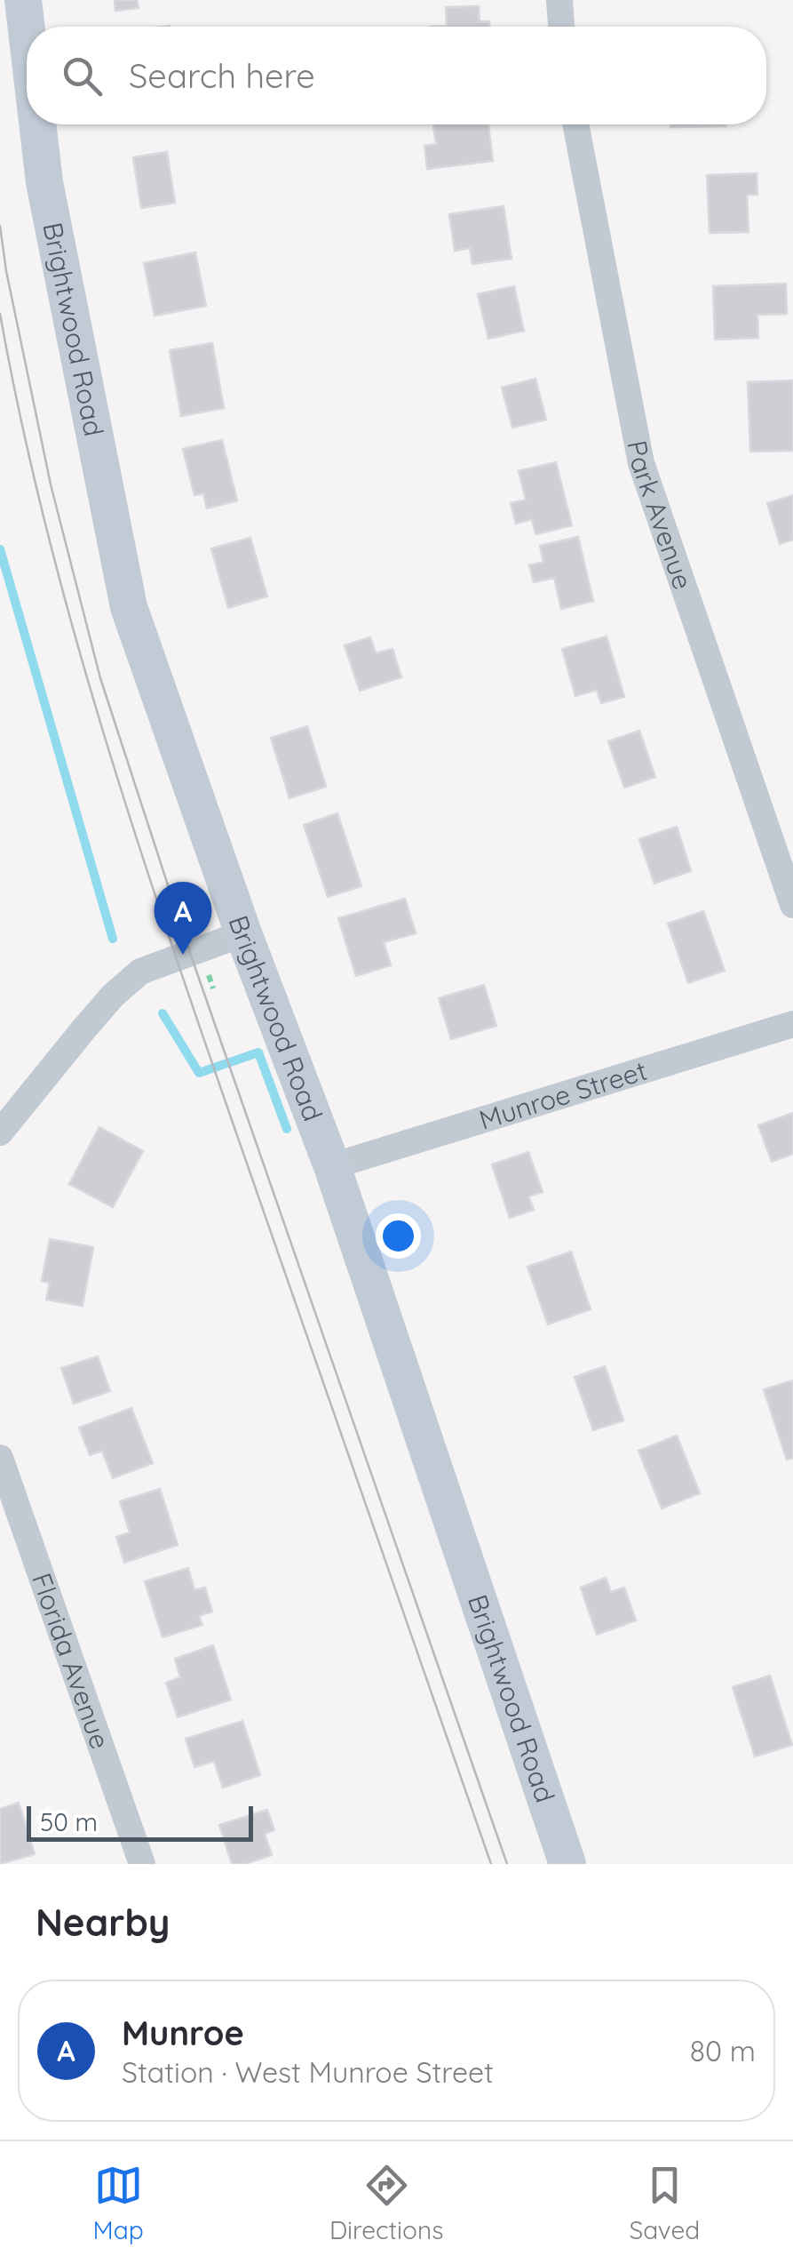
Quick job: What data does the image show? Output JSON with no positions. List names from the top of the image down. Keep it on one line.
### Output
{"streets":{"street":["Brightwood Road","Park Avenue","Munroe Street","Florida Avenue"]},"crossings":[["Brightwood Road","Munroe Street"]],"scale_bar":"50 m","page":{"search":"Search here","pins":"A","scale":"50 m","heading":"Nearby","list":[{"mark":"A","name":"Munroe","note":"Station · West Munroe Street","value":"80 m"}],"nav":["Map","Directions","Saved"]}}
